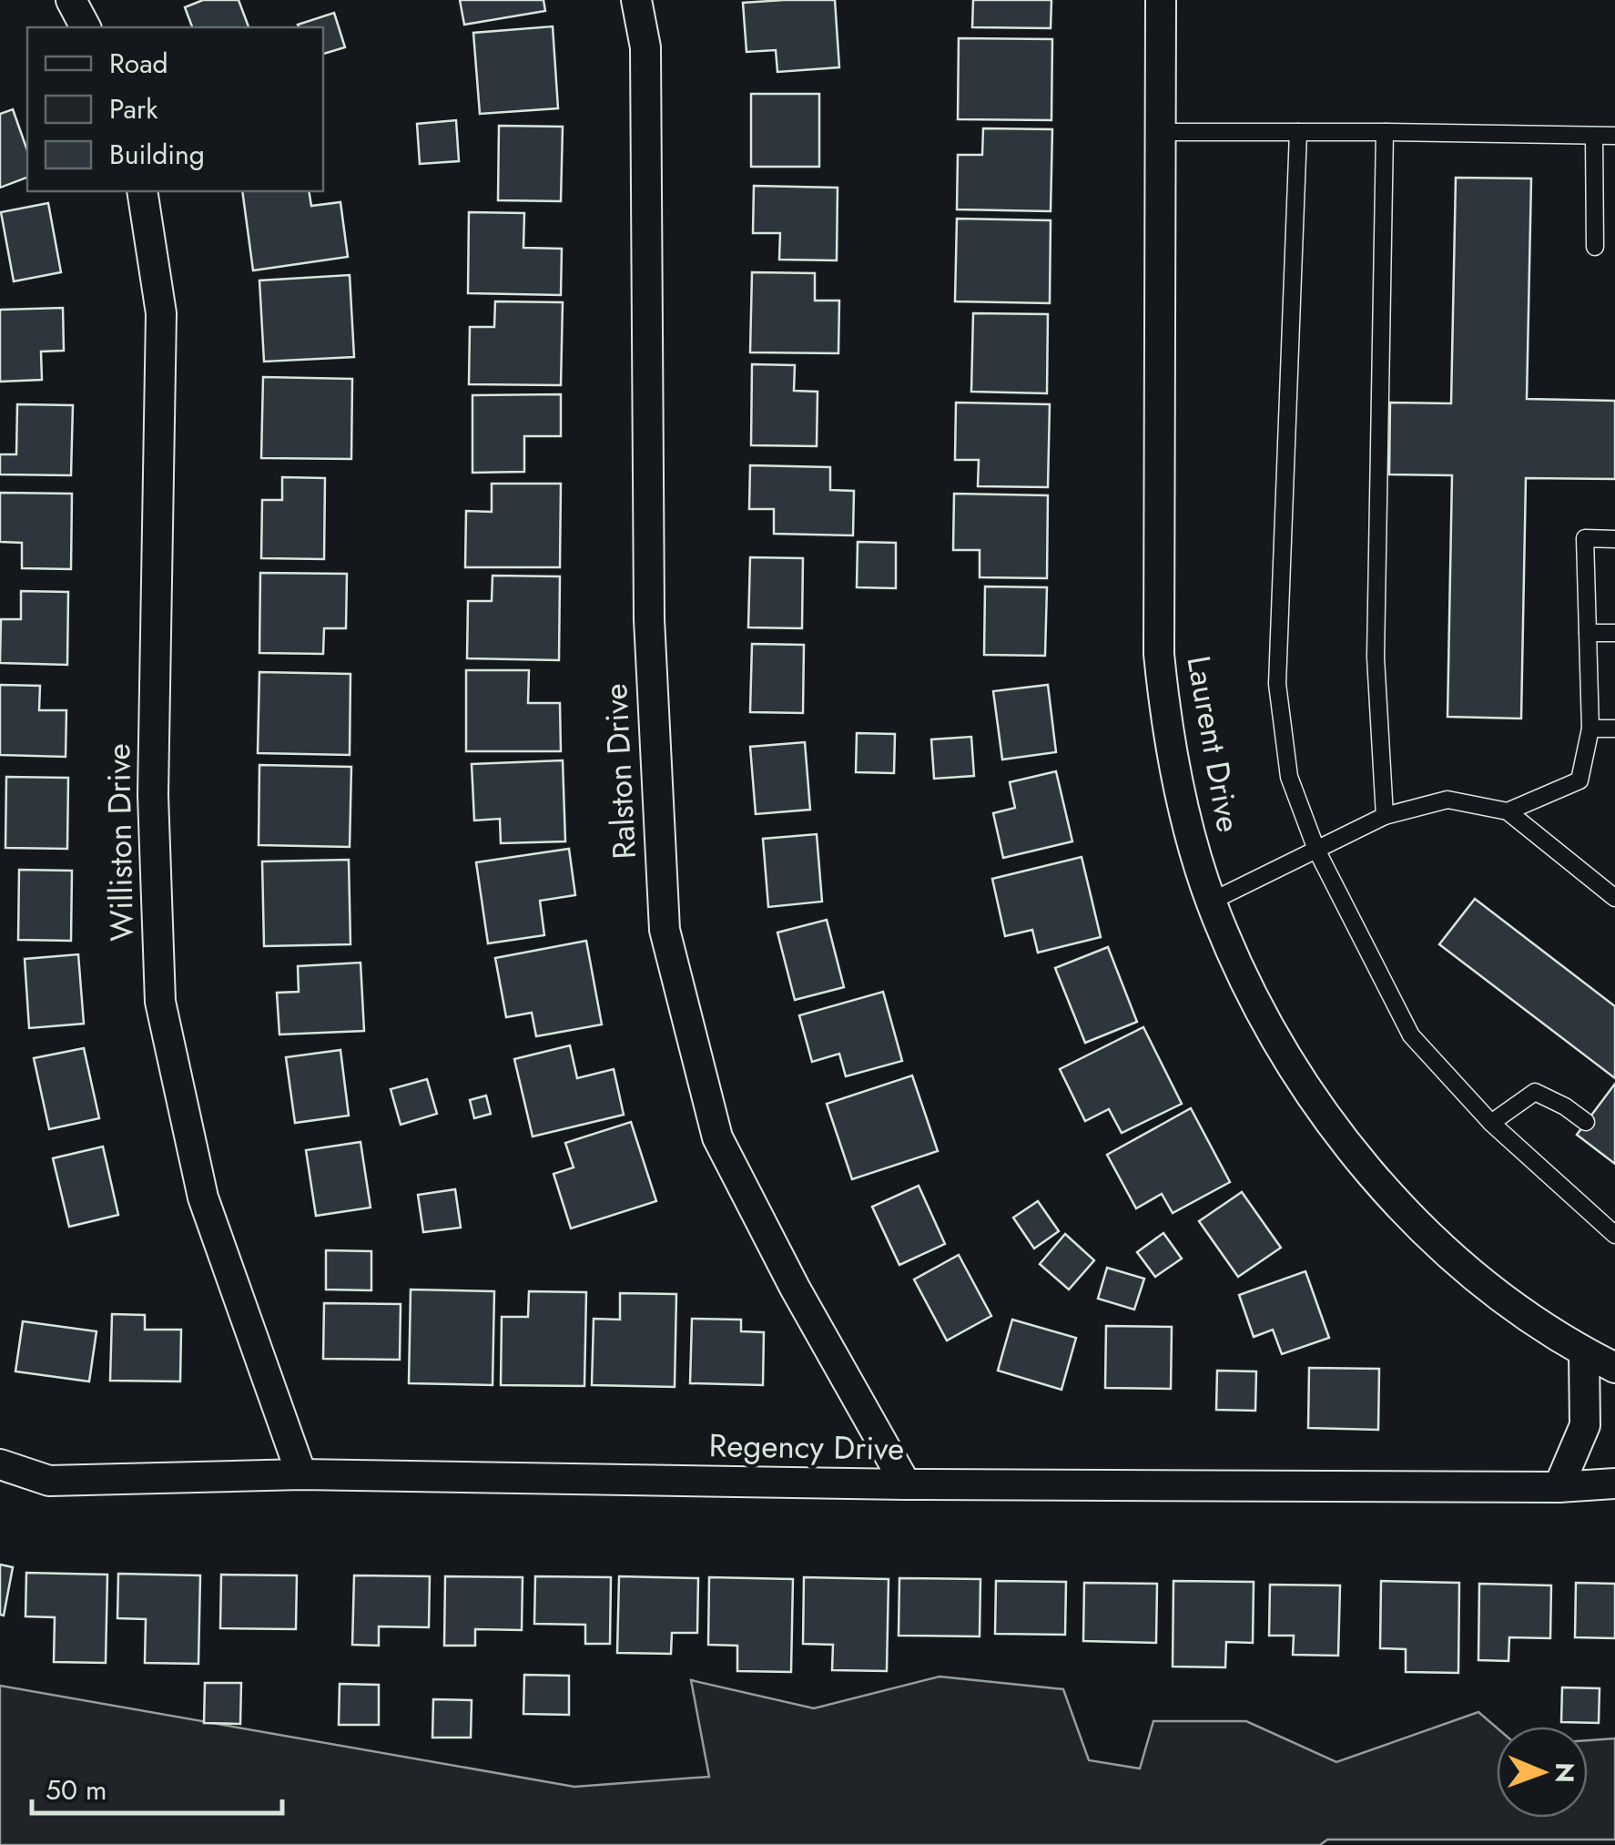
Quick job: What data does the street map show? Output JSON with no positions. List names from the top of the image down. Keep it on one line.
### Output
{"streets":{"street":["Laurent Drive","Ralston Drive","Williston Drive","Regency Drive"]},"crossings":[["Ralston Drive","Regency Drive"],["Williston Drive","Regency Drive"]],"legend":["Road","Park","Building"],"scale_bar":"50 m","north":"right"}
